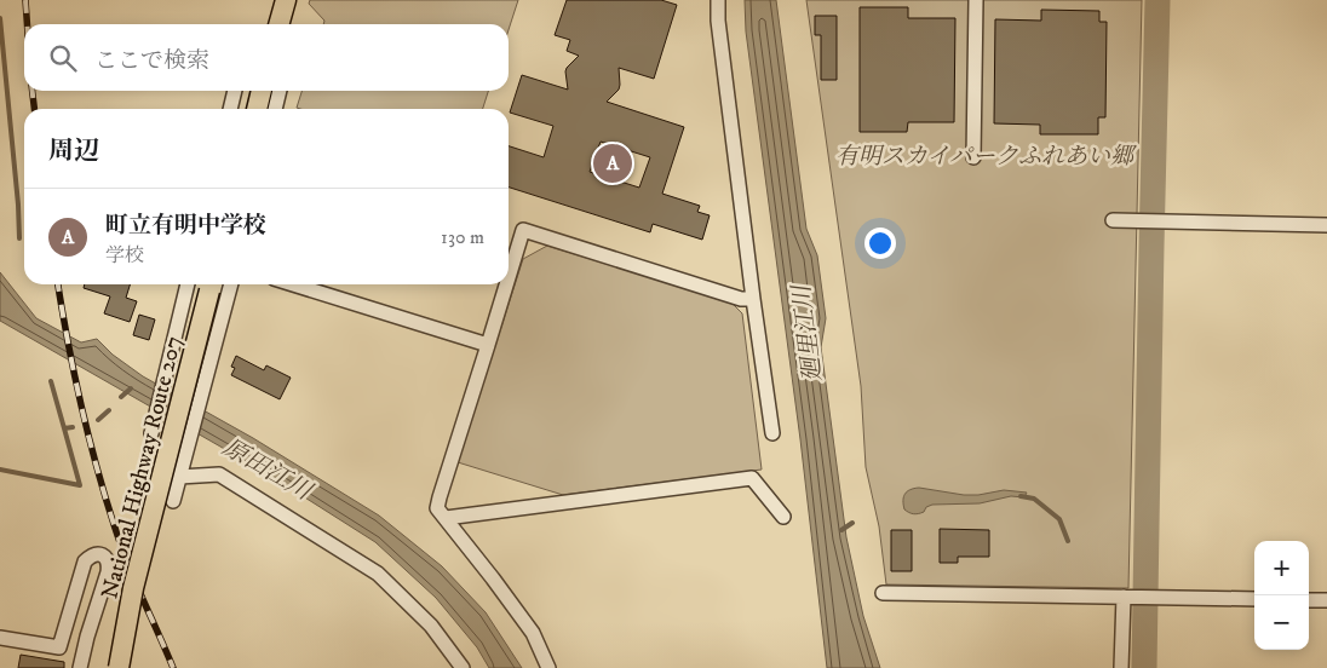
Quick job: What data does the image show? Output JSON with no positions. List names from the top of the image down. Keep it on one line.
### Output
{"streets":{"highway":["National Highway Route 207"]},"water":["廻里江川","原田江川"],"parks":["有明スカイパークふれあい郷"],"page":{"search":"ここで検索","heading":"周辺","pins":"A","list":[{"mark":"A","name":"町立有明中学校","note":"学校","value":"130 m"}],"map_buttons":["+","−"]}}
